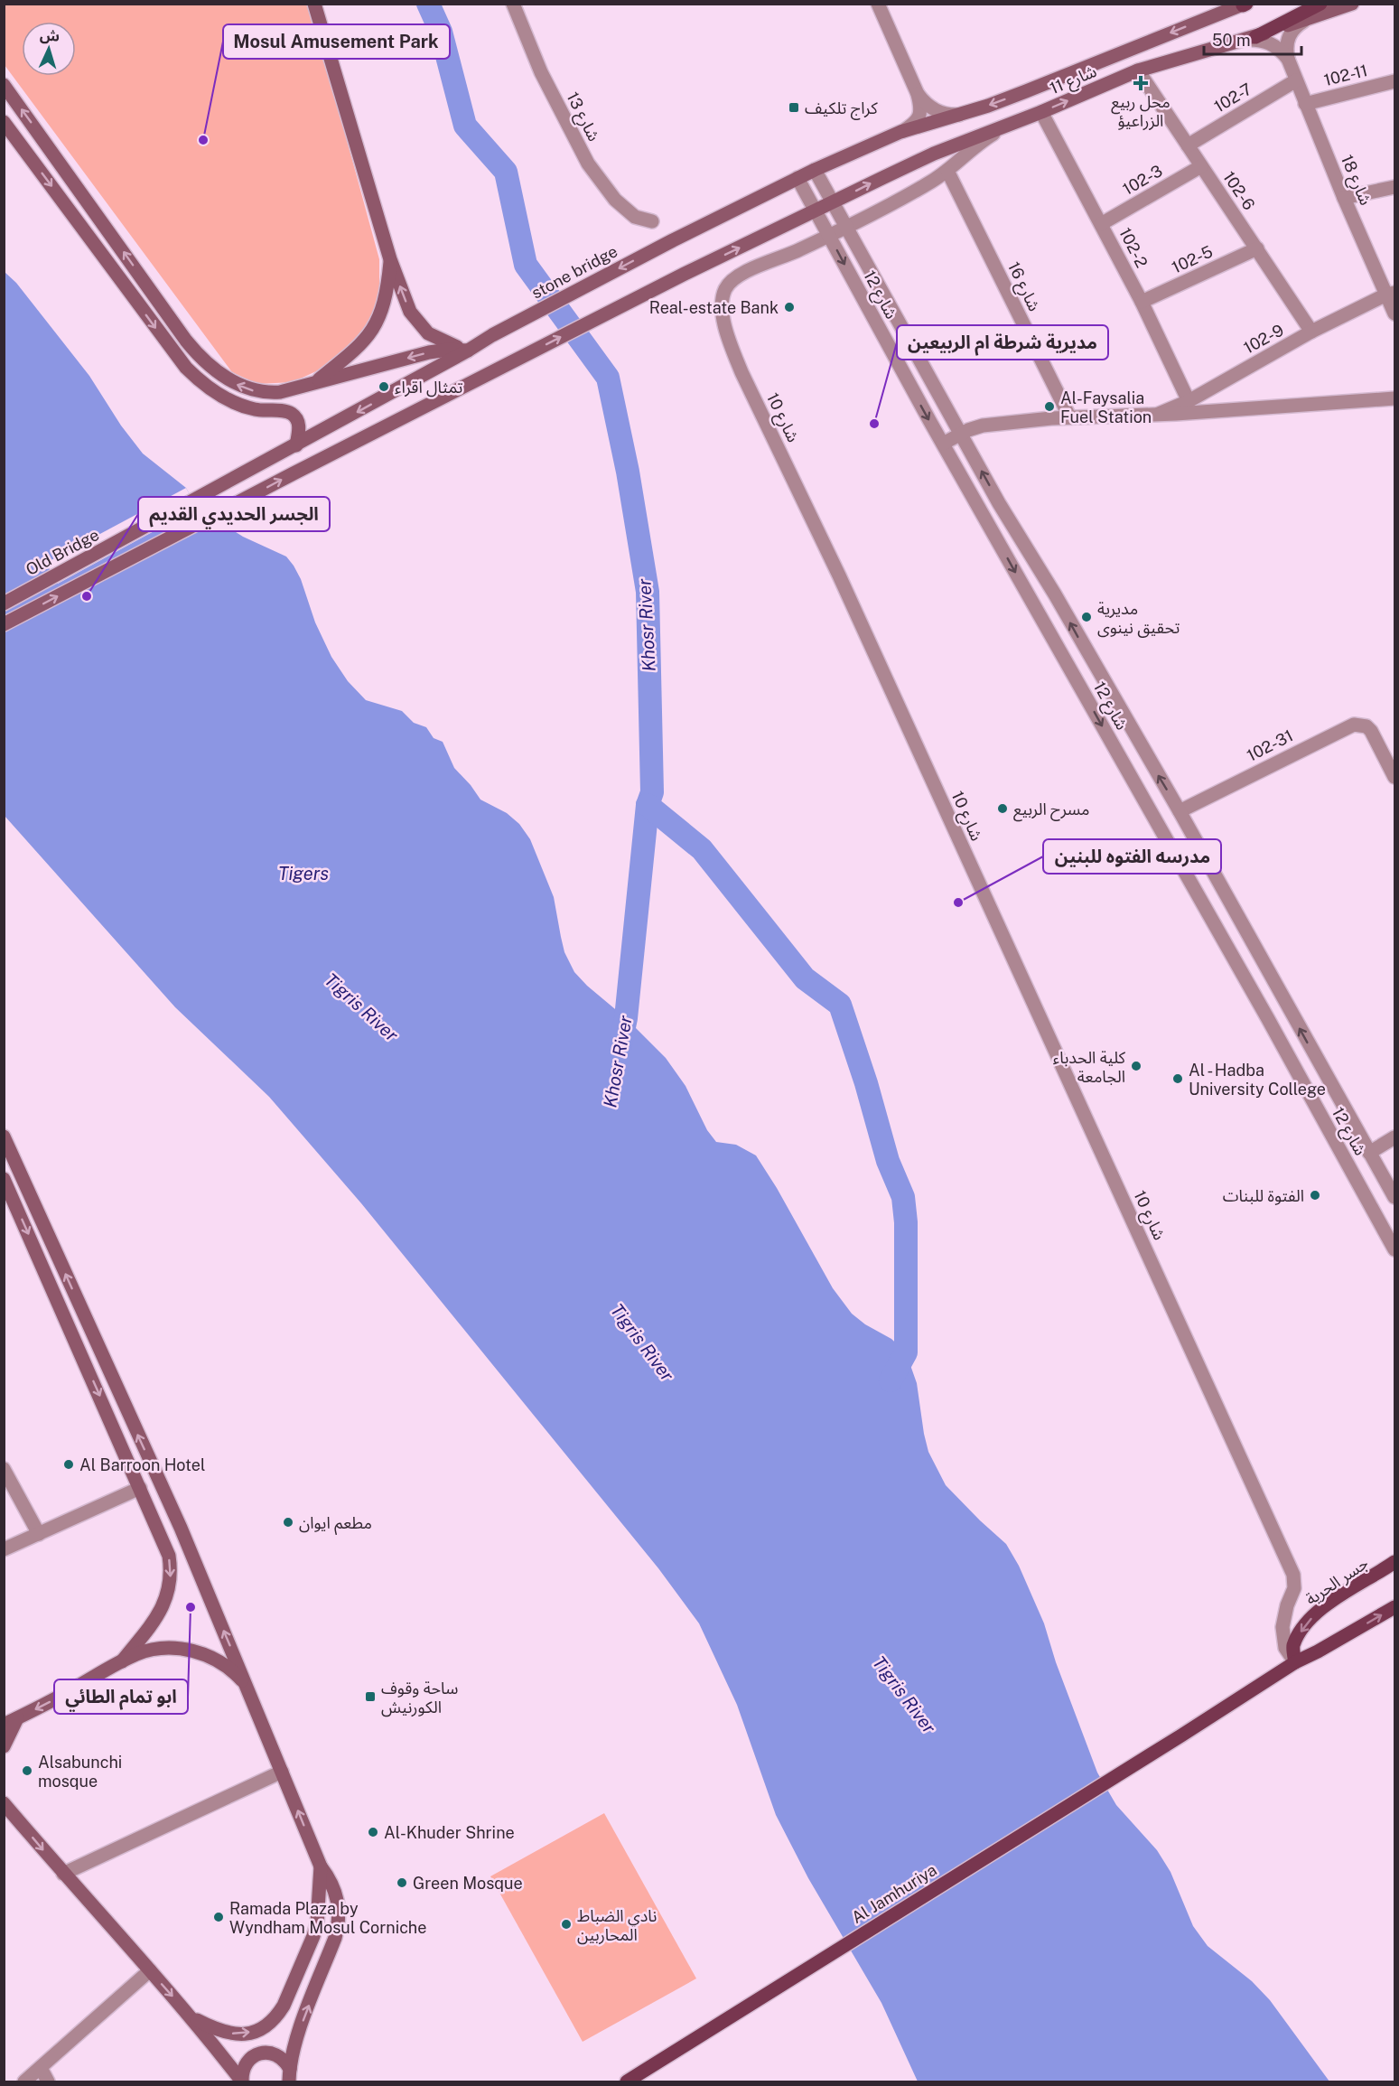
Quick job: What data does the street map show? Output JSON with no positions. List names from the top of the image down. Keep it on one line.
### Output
{"streets":{"main road":["شارع 11","stone bridge","Old Bridge","جسر الحرية","Al Jamhuriya"],"street":["102-11","102-7","شارع 13","102-3","شارع 18","102-6","102-2","102-5","شارع 16","شارع 12","102-9","شارع 10","102-31"]},"crossings":[["102-11","شارع 18"],["شارع 11","102-6"],["شارع 11","102-2"],["شارع 11","stone bridge"],["شارع 11","شارع 12"],["شارع 11","شارع 10"],["102-7","شارع 18"],["102-7","102-6"],["102-3","102-6"],["102-3","102-2"],["شارع 18","102-9"],["102-6","102-5"],["102-6","102-9"],["102-2","102-5"],["102-2","102-9"],["stone bridge","شارع 12"],["stone bridge","Old Bridge"],["شارع 16","شارع 10"],["شارع 12","شارع 10"],["شارع 12","102-31"],["شارع 10","جسر الحرية"],["شارع 10","Al Jamhuriya"],["جسر الحرية","Al Jamhuriya"]],"one_way":["stone bridge"],"water":["Khosr River","Tigers","Tigris River"],"places":{"health":["محل ربيع الزراعيؤ"],"transit":["كراج تلكيف","ساحة وقوف الكورنيش"],"other":["Mosul Amusement Park","Real-estate Bank","تمثال اقراء","Al-Faysalia Fuel Station","مديرية شرطة ام الربيعين","الجسر الحديدي القديم","مديرية تحقيق نينوى","مسرح الربيع","مدرسه الفتوه للبنين","كلية الحدباء الجامعة","Al - Hadba University College","الفتوة للبنات","Al Barroon Hotel","مطعم ايوان","ابو تمام الطائي","Alsabunchi mosque","Al-Khuder Shrine","Green Mosque","Ramada Plaza by Wyndham Mosul Corniche","نادي الضباط المحاربين"]},"scale_bar":"50 m","north":"top"}
